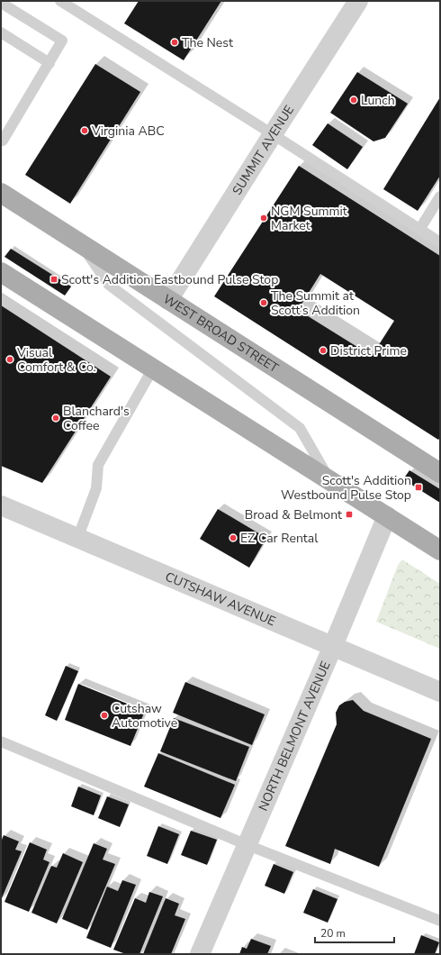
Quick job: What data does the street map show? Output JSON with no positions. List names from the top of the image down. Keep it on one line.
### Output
{"streets":{"main road":["WEST BROAD STREET"],"street":["SUMMIT AVENUE","CUTSHAW AVENUE","NORTH BELMONT AVENUE"]},"crossings":[["SUMMIT AVENUE","WEST BROAD STREET"],["CUTSHAW AVENUE","NORTH BELMONT AVENUE"]],"places":{"other":["The Nest","Lunch","Virginia ABC","NGM Summit Market","The Summit at Scott’s Addition","District Prime","Visual Comfort & Co.","Blanchard's Coffee","EZ Car Rental","Cutshaw Automotive"],"transit":["Scott's Addition Eastbound Pulse Stop","Scott's Addition Westbound Pulse Stop","Broad & Belmont"]},"scale_bar":"20 m"}
